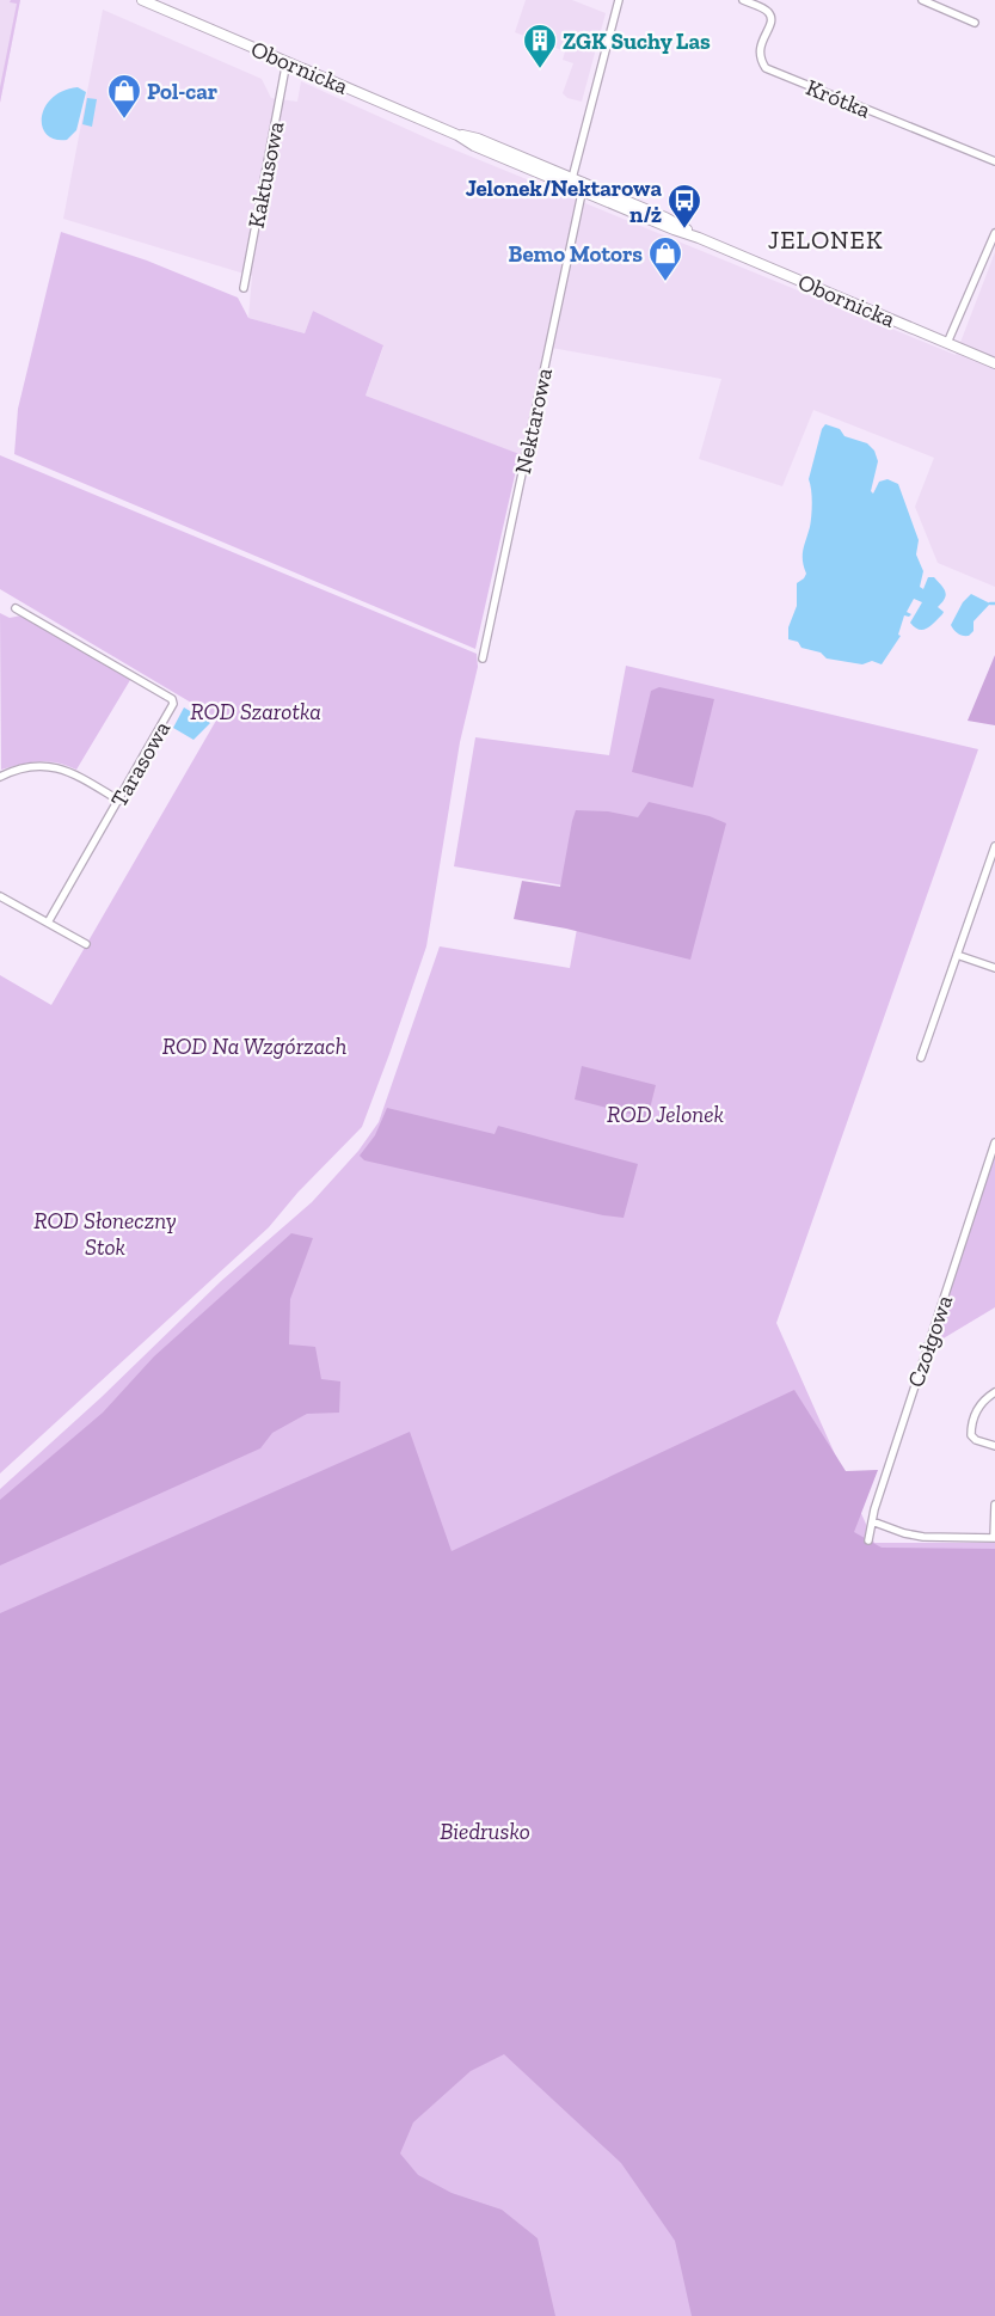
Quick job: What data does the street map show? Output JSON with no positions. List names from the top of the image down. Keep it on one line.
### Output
{"streets":{"main road":["Obornicka"],"street":["Krótka","Kaktusowa","Nektarowa","Tarasowa","Czołgowa"]},"crossings":[["Obornicka","Kaktusowa"],["Obornicka","Nektarowa"]],"districts":["JELONEK"],"parks":["ROD Szarotka","ROD Na Wzgórzach","ROD Jelonek","ROD Słoneczny Stok","Biedrusko"],"places":{"building":["ZGK Suchy Las"],"shop":["Pol-car","Bemo Motors"],"bus stop":["Jelonek/Nektarowa n/ż"]}}
